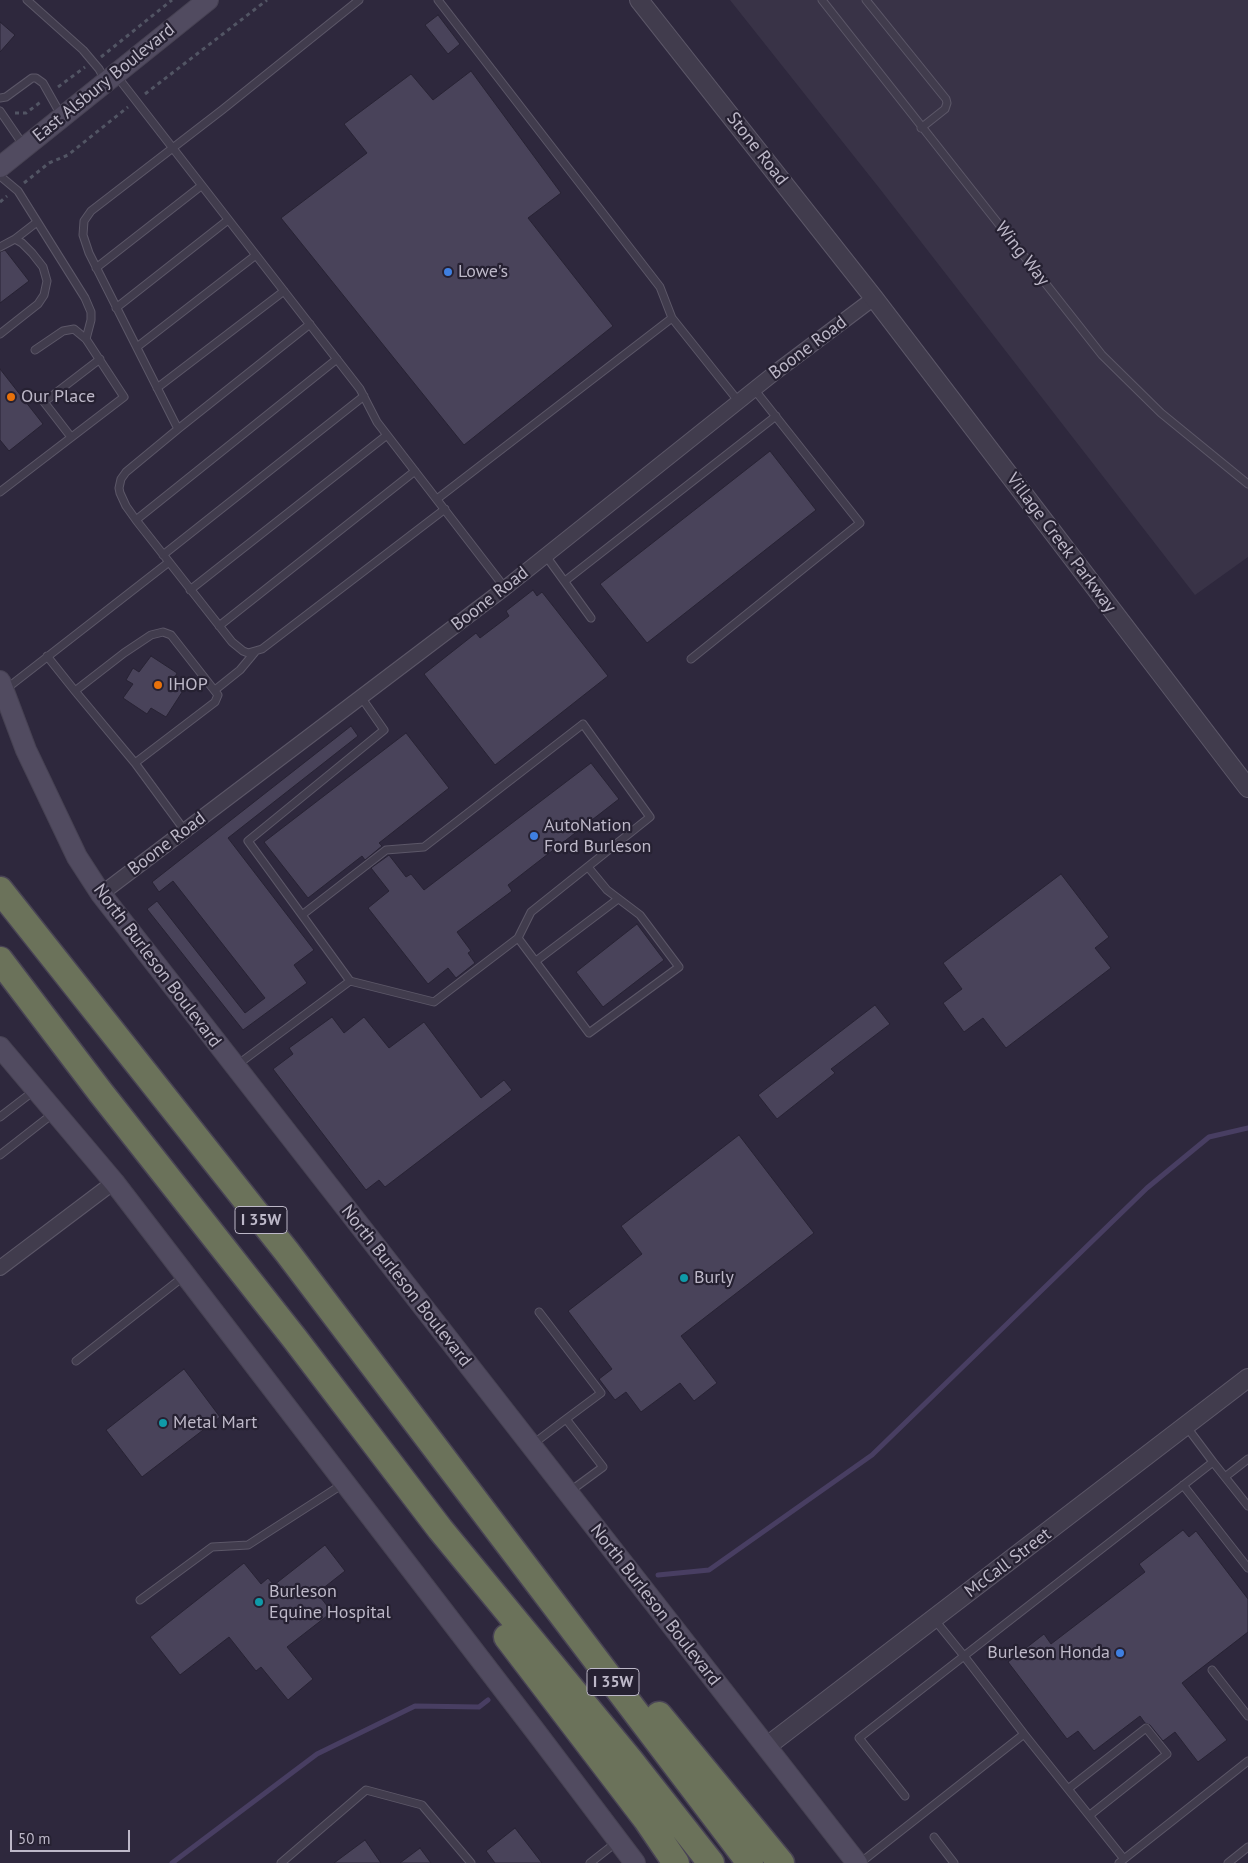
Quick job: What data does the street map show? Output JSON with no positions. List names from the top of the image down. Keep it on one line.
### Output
{"streets":{"highway":["I 35W"],"main road":["East Alsbury Boulevard","North Burleson Boulevard"],"street":["Stone Road","Boone Road","Village Creek Parkway","McCall Street"],"lane":["Wing Way"]},"crossings":[["Stone Road","Boone Road"],["Stone Road","Village Creek Parkway"],["Boone Road","Village Creek Parkway"],["Boone Road","North Burleson Boulevard"],["North Burleson Boulevard","McCall Street"]],"places":["Lowe's","Our Place","IHOP","AutoNation Ford Burleson","Burly","Metal Mart","Burleson Equine Hospital","Burleson Honda"],"scale_bar":"50 m"}
